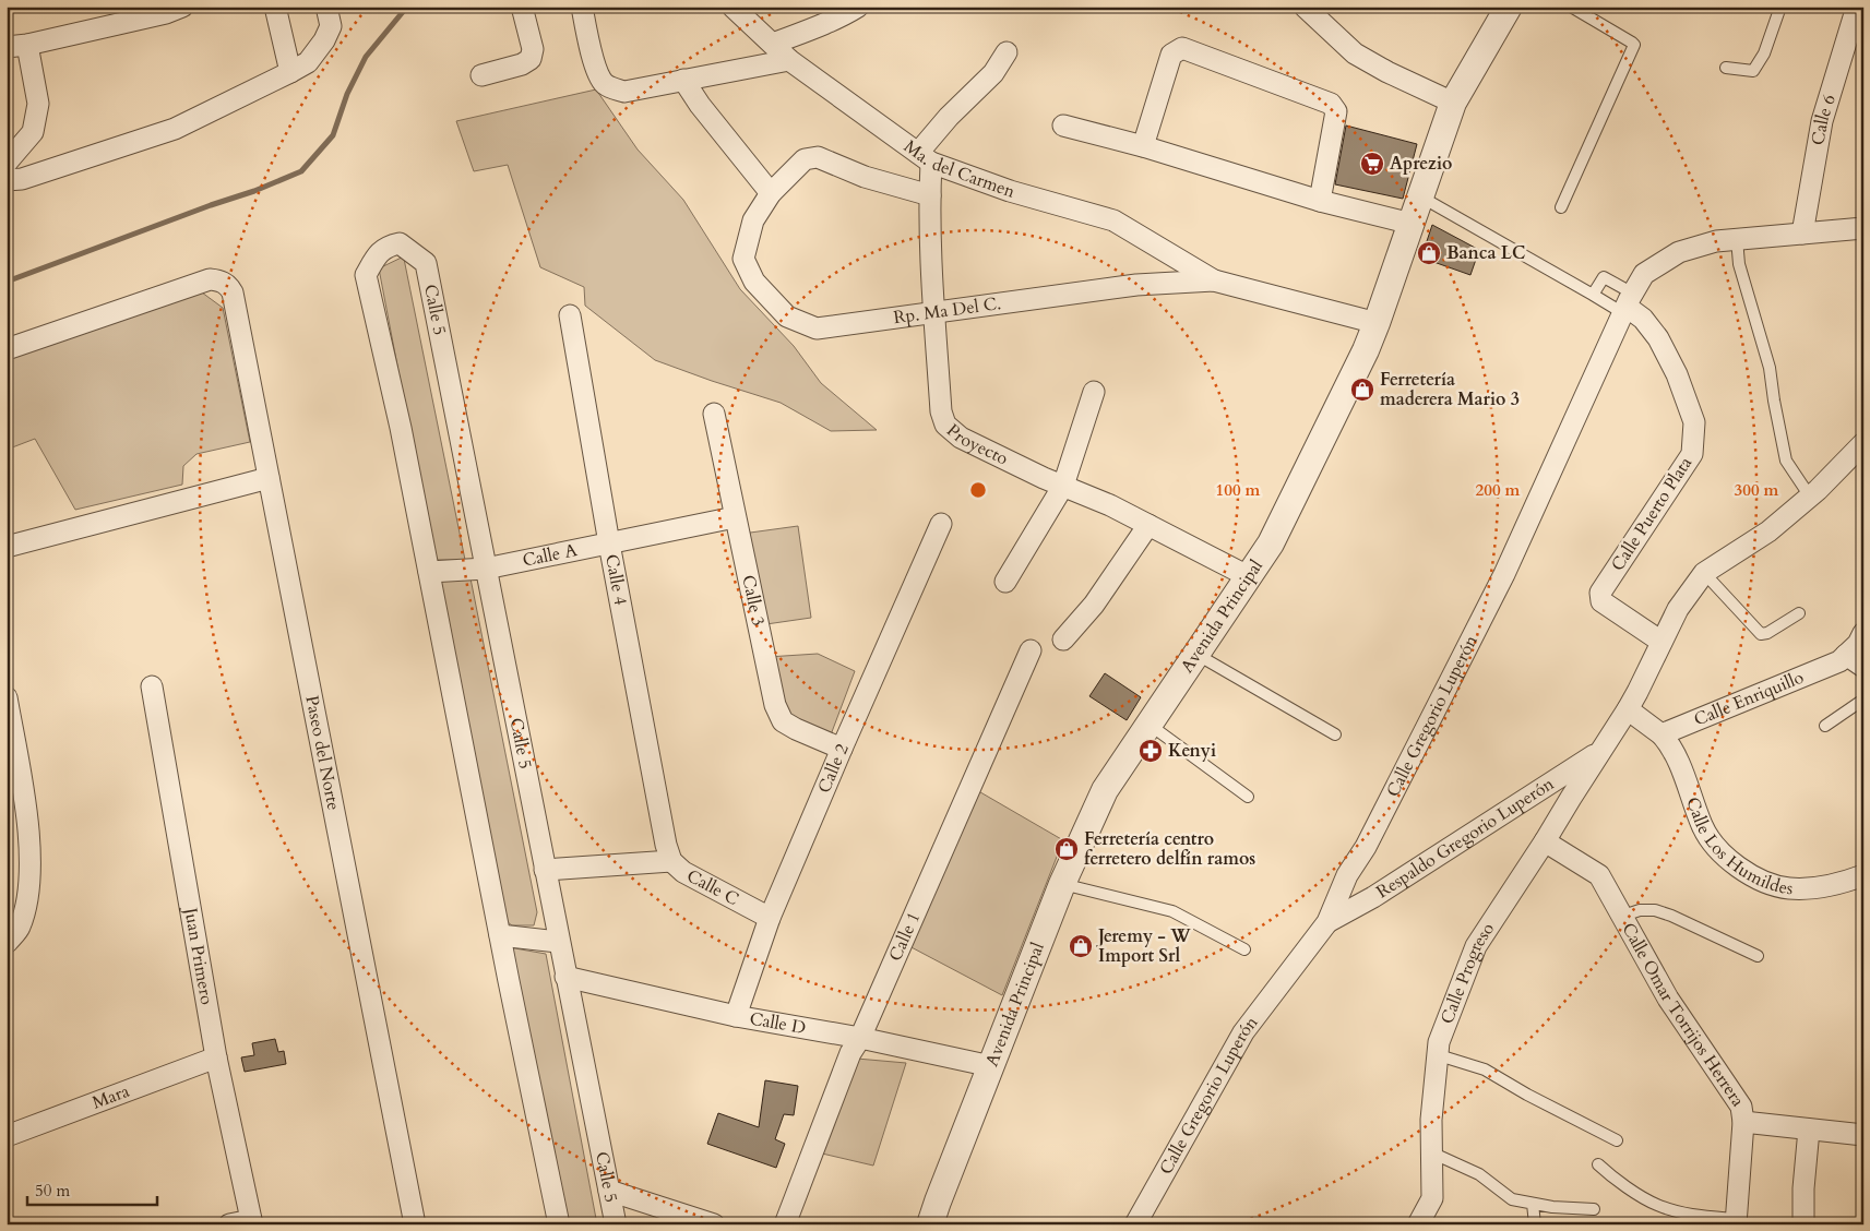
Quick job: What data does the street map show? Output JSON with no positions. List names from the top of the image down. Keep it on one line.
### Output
{"streets":{"street":["Calle 6","Ma. del Carmen","Calle 5","Rp. Ma Del C.","Proyecto","Calle Puerto Plata","Calle A","Calle 4","Calle 3","Avenida Principal","Calle Enriquillo","Calle Gregorio Luperón","Paseo del Norte","Calle 2","Respaldo Gregorio Luperón","Calle Los Humildes","Calle C","Calle 1","Juan Primero","Calle Progreso","Calle Omar Torrijos Herrera","Calle D","Mara"]},"crossings":[["Calle 6","Calle Gregorio Luperón"],["Ma. del Carmen","Rp. Ma Del C."],["Ma. del Carmen","Proyecto"],["Calle 5","Calle A"],["Calle 5","Calle D"],["Rp. Ma Del C.","Proyecto"],["Proyecto","Avenida Principal"],["Calle Puerto Plata","Calle Gregorio Luperón"],["Calle Puerto Plata","Calle Progreso"],["Calle A","Calle 4"],["Calle A","Calle 3"],["Calle 4","Calle C"],["Calle 3","Calle 2"],["Avenida Principal","Calle D"],["Calle Enriquillo","Calle Los Humildes"],["Calle Gregorio Luperón","Respaldo Gregorio Luperón"],["Calle 2","Calle C"],["Calle 2","Calle D"],["Respaldo Gregorio Luperón","Calle Progreso"],["Calle 1","Calle D"],["Juan Primero","Mara"],["Calle Progreso","Calle Omar Torrijos Herrera"]],"places":{"supermarket":["Aprezio"],"shop":["Banca LC","Ferretería maderera Mario 3","Ferretería centro ferretero delfín ramos","Jeremy - W Import Srl"],"pharmacy":["Kenyi"]},"scale_bar":"50 m","rings":["100 m","200 m","300 m"]}
